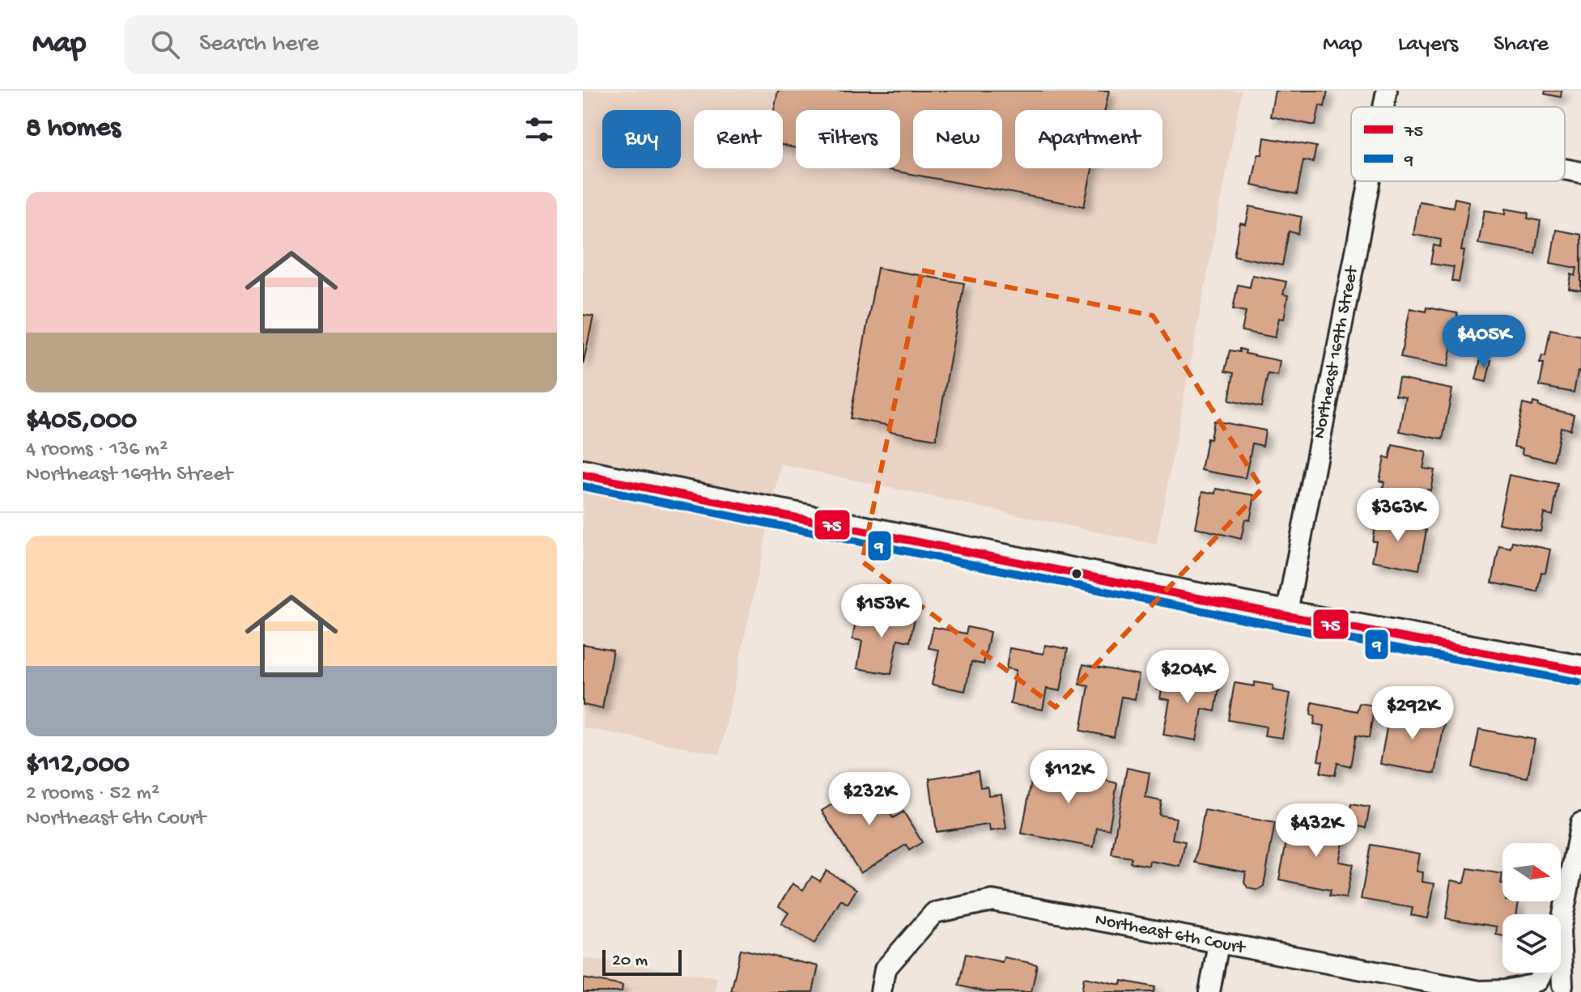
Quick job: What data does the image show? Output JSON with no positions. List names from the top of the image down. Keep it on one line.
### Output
{"streets":{"street":["Northeast 169th Street","Northeast 6th Court"]},"lines":["transit line 75","transit line 9"],"legend":["75","9"],"scale_bar":"20 m","north":"right","page":{"header":"Map","search":"Search here","nav":["Map","Layers","Share"],"heading":"8 homes","chip":["Buy","Rent","Filters","New","Apartment"],"list":[{"name":"$405,000","note":"4 rooms · 136 m² · Northeast 169th Street"},{"name":"$112,000","note":"2 rooms · 52 m² · Northeast 6th Court"}],"price":["$405K","$363K","$153K","$204K","$292K","$112K","$232K","$432K"],"scale":"20 m"}}
